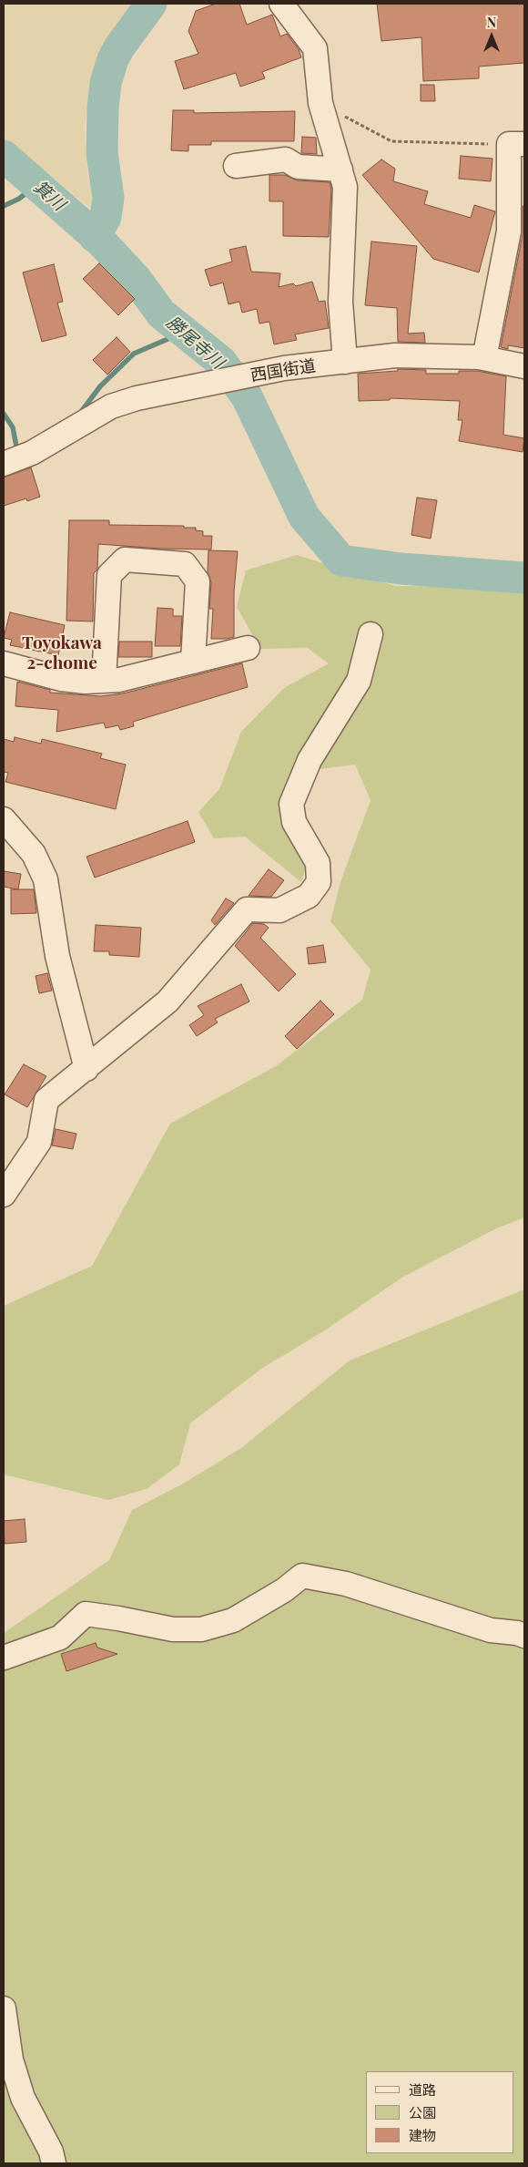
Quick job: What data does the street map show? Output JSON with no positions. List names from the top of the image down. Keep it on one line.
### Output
{"streets":{"street":["西国街道"]},"districts":["Toyokawa 2-chome"],"water":["箕川","勝尾寺川"],"legend":["道路","公園","建物"],"north":"top"}
